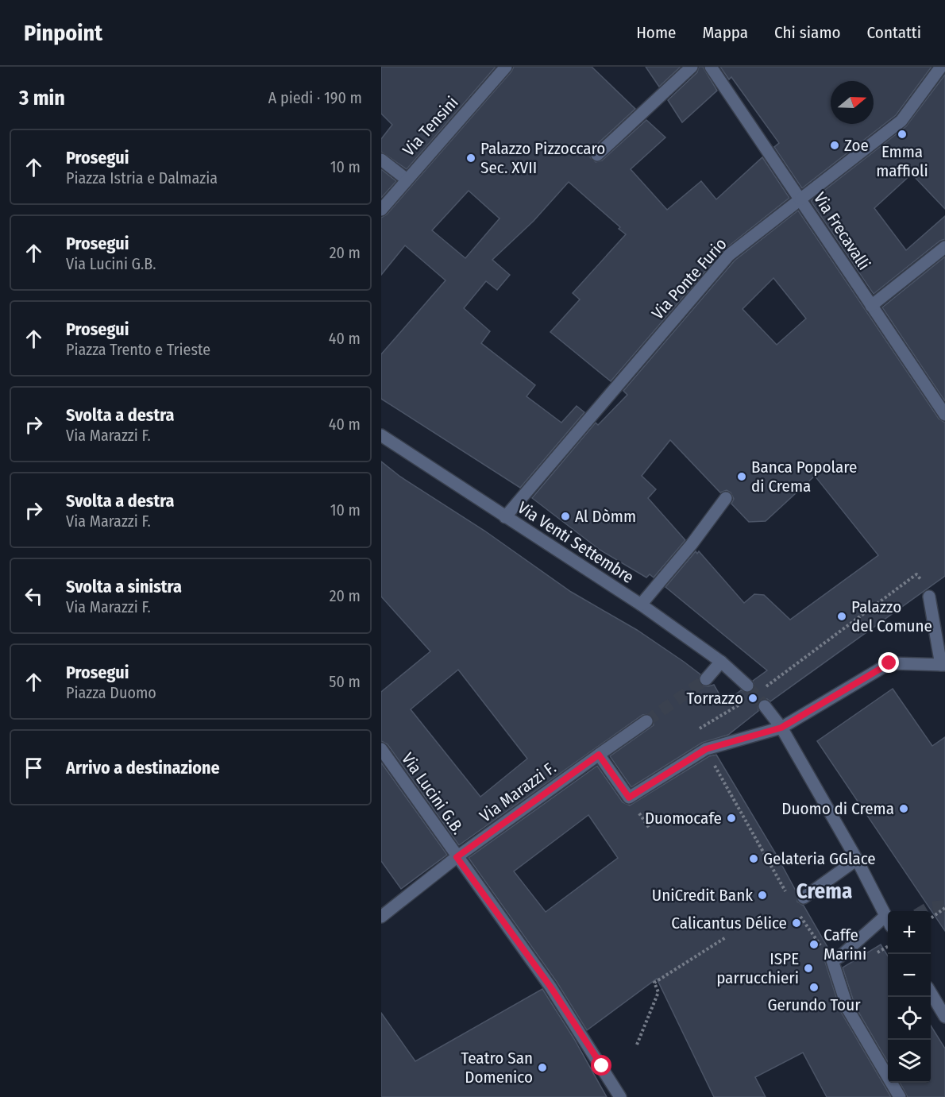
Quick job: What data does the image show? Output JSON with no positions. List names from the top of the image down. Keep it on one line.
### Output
{"streets":{"street":["Via Tensini","Via Frecavalli","Via Ponte Furio","Via Venti Settembre","Via Marazzi F.","Via Lucini G.B."]},"crossings":[["Via Frecavalli","Via Ponte Furio"],["Via Ponte Furio","Via Venti Settembre"],["Via Marazzi F.","Via Lucini G.B."]],"districts":["Crema"],"places":["Emma maffioli","Zoe","Palazzo Pizzoccaro Sec. XVII","Banca Popolare di Crema","Al Dòmm","Palazzo del Comune","Torrazzo","Duomo di Crema","Duomocafe","Gelateria GGlace","UniCredit Bank","Calicantus Délice","Caffe Marini","ISPE parrucchieri","Gerundo Tour","Teatro San Domenico"],"north":"right","page":{"header":"Pinpoint","nav":["Home","Mappa","Chi siamo","Contatti"],"heading":["3 min","A piedi · 190 m"],"list":[["Prosegui","Piazza Istria e Dalmazia","10 m"],["Prosegui","Via Lucini G.B.","20 m"],["Prosegui","Piazza Trento e Trieste","40 m"],["Svolta a destra","Via Marazzi F.","40 m"],["Svolta a destra","Via Marazzi F.","10 m"],["Svolta a sinistra","Via Marazzi F.","20 m"],["Prosegui","Piazza Duomo","50 m"],"Arrivo a destinazione"],"map_buttons":["+","−"]}}
